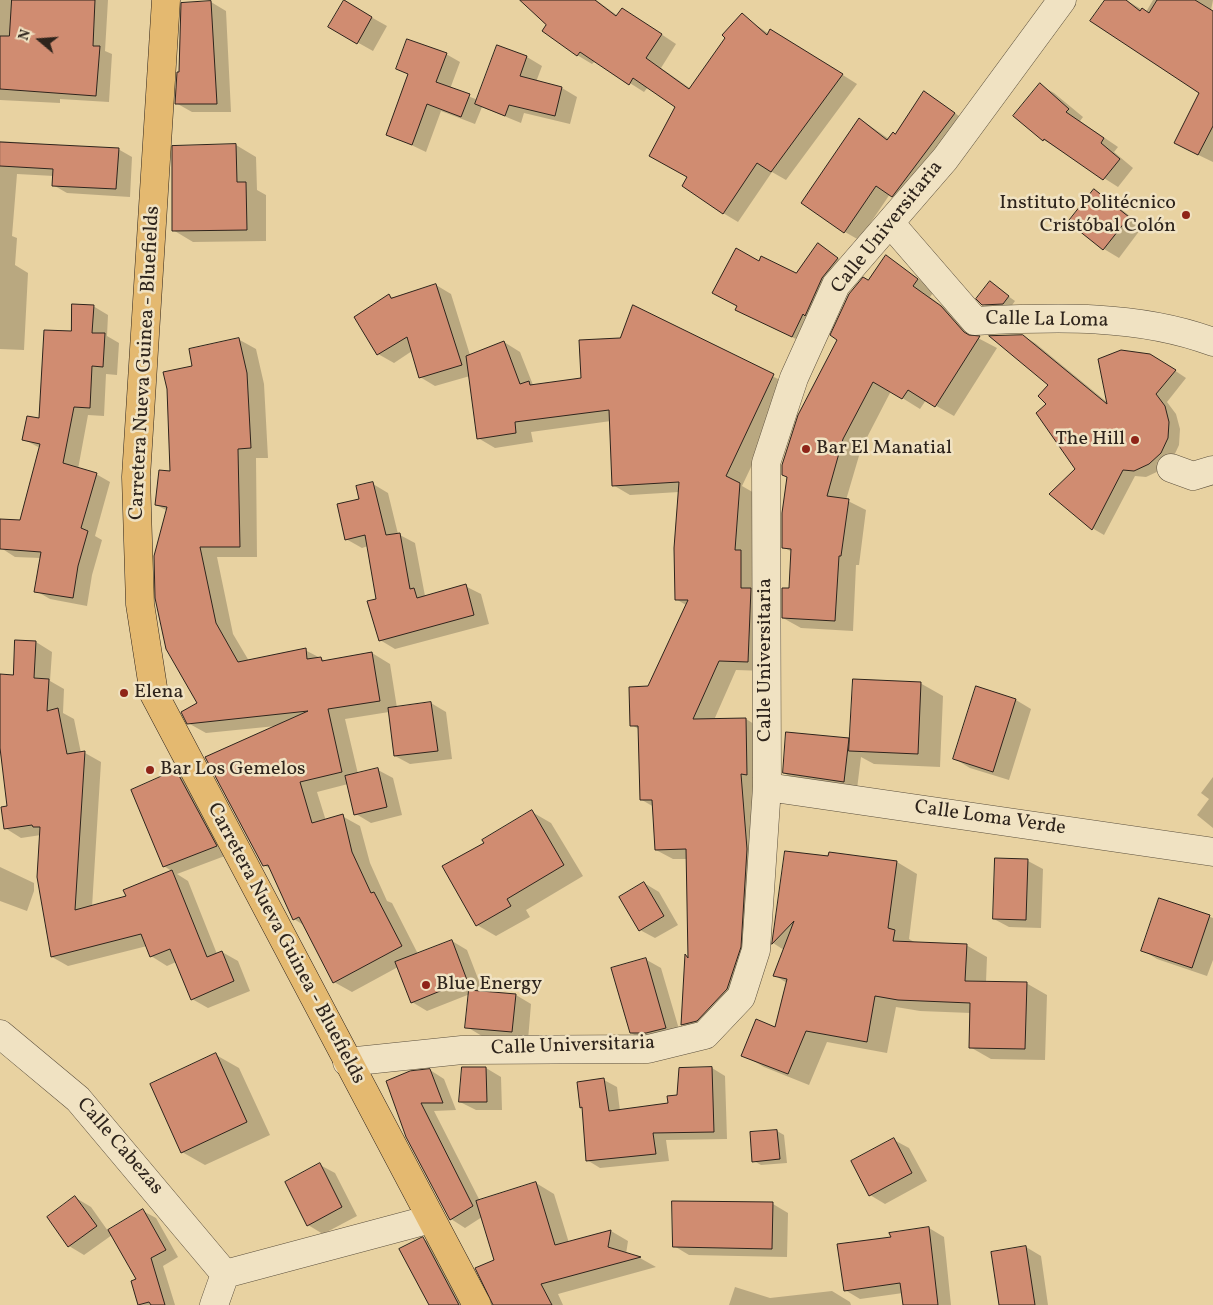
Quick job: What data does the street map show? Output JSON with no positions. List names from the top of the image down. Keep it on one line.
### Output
{"streets":{"highway":["Carretera Nueva Guinea - Bluefields"],"street":["Calle Universitaria","Calle La Loma","Calle Loma Verde","Calle Cabezas"]},"crossings":[["Calle Universitaria","Calle La Loma"],["Calle Universitaria","Carretera Nueva Guinea - Bluefields"],["Calle Universitaria","Calle Loma Verde"]],"places":["Instituto Politécnico Cristóbal Colón","The Hill","Bar El Manatial","Elena","Bar Los Gemelos","Blue Energy"],"north":"left"}
